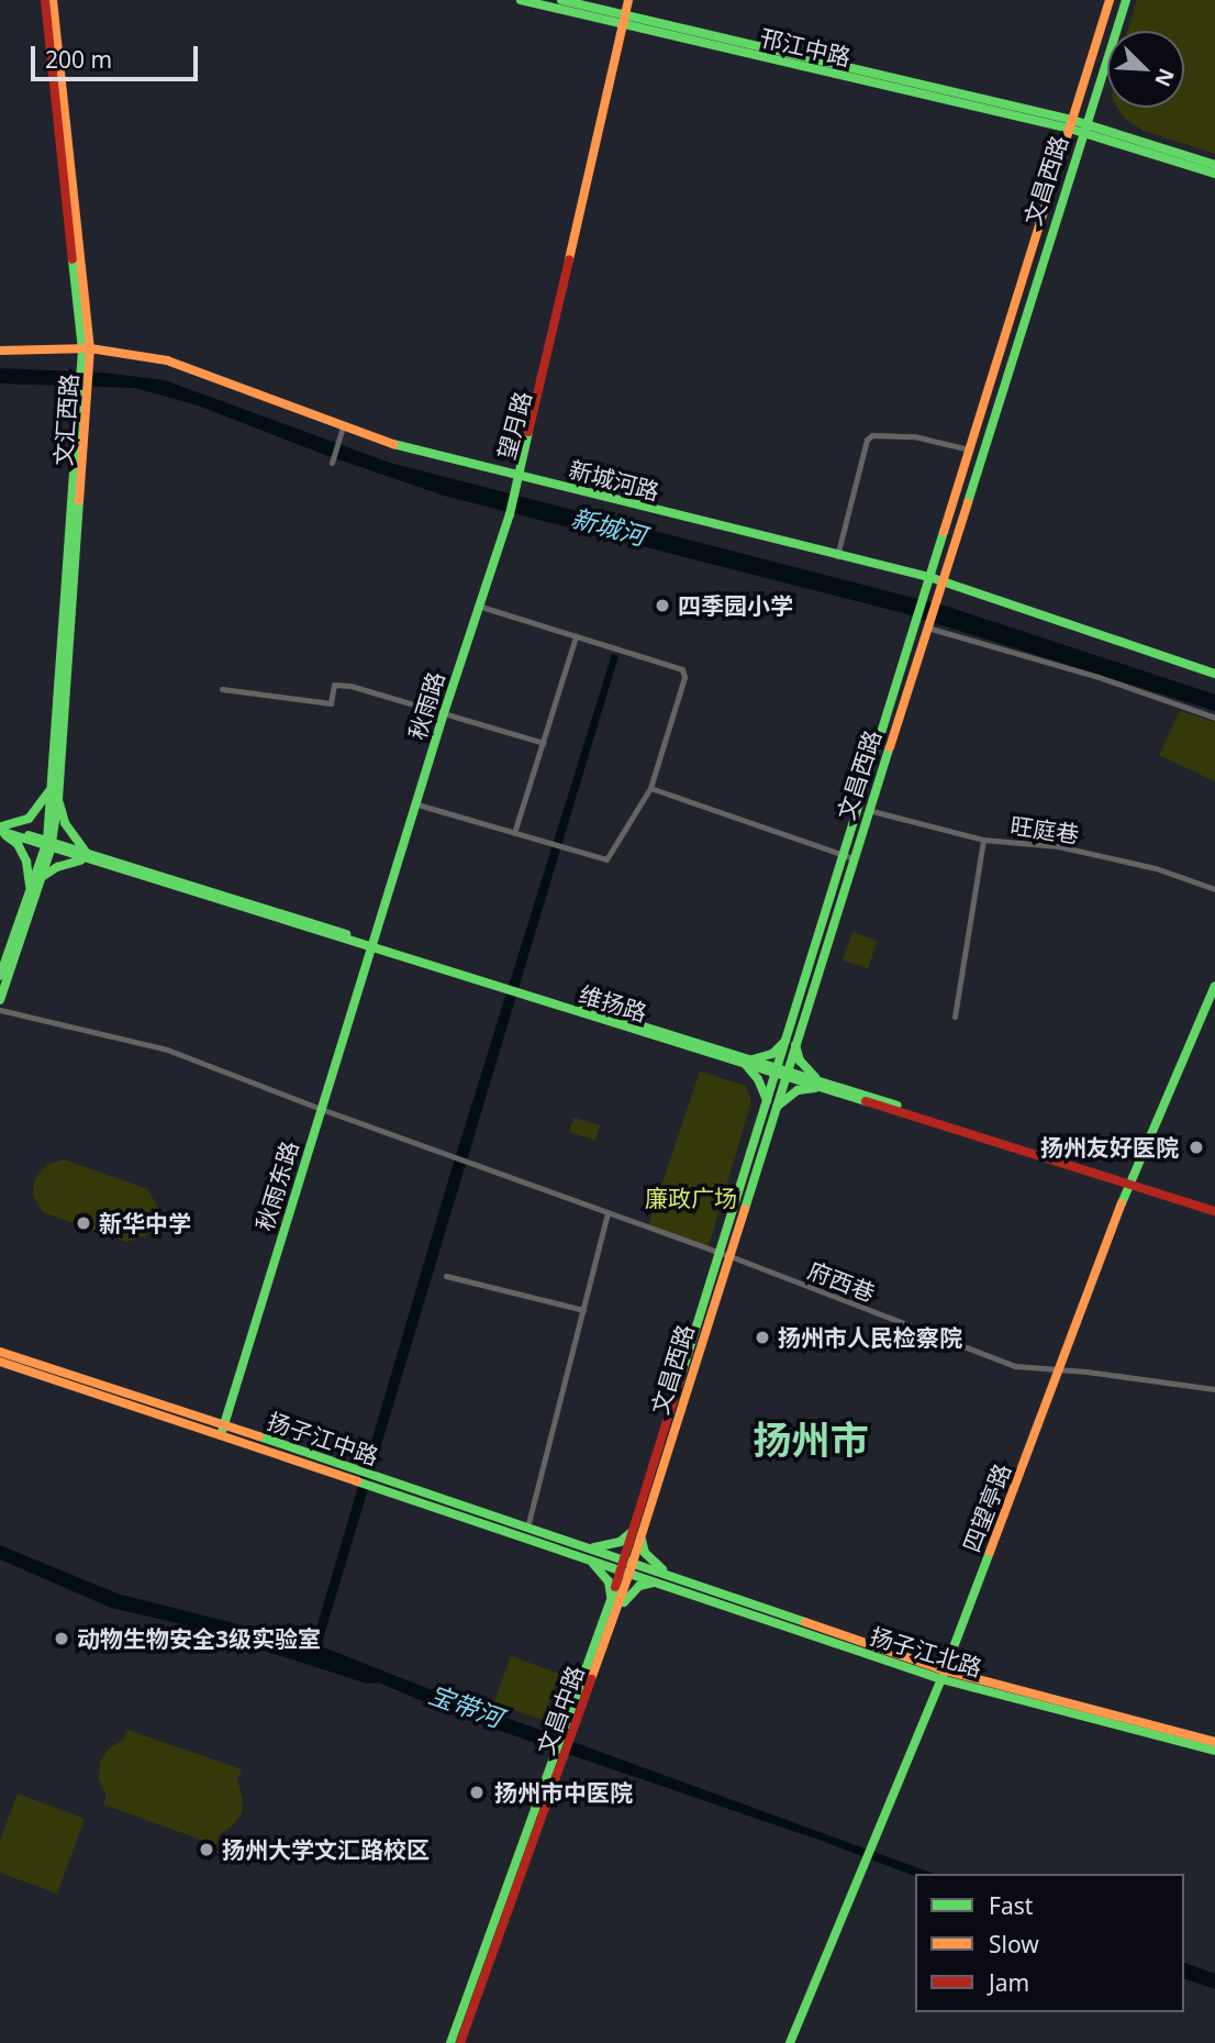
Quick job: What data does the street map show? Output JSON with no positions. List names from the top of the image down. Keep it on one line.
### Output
{"streets":{"main road":["邗江中路","文昌西路","文汇西路","望月路","新城河路","秋雨路","维扬路","秋雨东路","扬子江中路","四望亭路","扬子江北路","文昌中路"],"street":["旺庭巷","府西巷"]},"crossings":[["邗江中路","文昌西路"],["邗江中路","望月路"],["文昌西路","新城河路"],["文昌西路","旺庭巷"],["文昌西路","维扬路"],["文昌西路","府西巷"],["文昌西路","扬子江中路"],["文昌西路","扬子江北路"],["文昌西路","文昌中路"],["文汇西路","新城河路"],["文汇西路","维扬路"],["望月路","新城河路"],["望月路","秋雨路"],["新城河路","秋雨路"],["秋雨路","维扬路"],["秋雨路","秋雨东路"],["维扬路","秋雨东路"],["维扬路","四望亭路"],["秋雨东路","府西巷"],["秋雨东路","扬子江中路"],["府西巷","四望亭路"],["扬子江中路","扬子江北路"],["扬子江中路","文昌中路"],["四望亭路","扬子江北路"],["扬子江北路","文昌中路"]],"districts":["扬州市"],"water":["新城河","宝带河"],"parks":["廉政广场"],"places":["四季园小学","扬州友好医院","新华中学","扬州市人民检察院","动物生物安全3级实验室","扬州市中医院","扬州大学文汇路校区"],"legend":["Fast","Slow","Jam"],"scale_bar":"200 m","north":"bottom right"}
